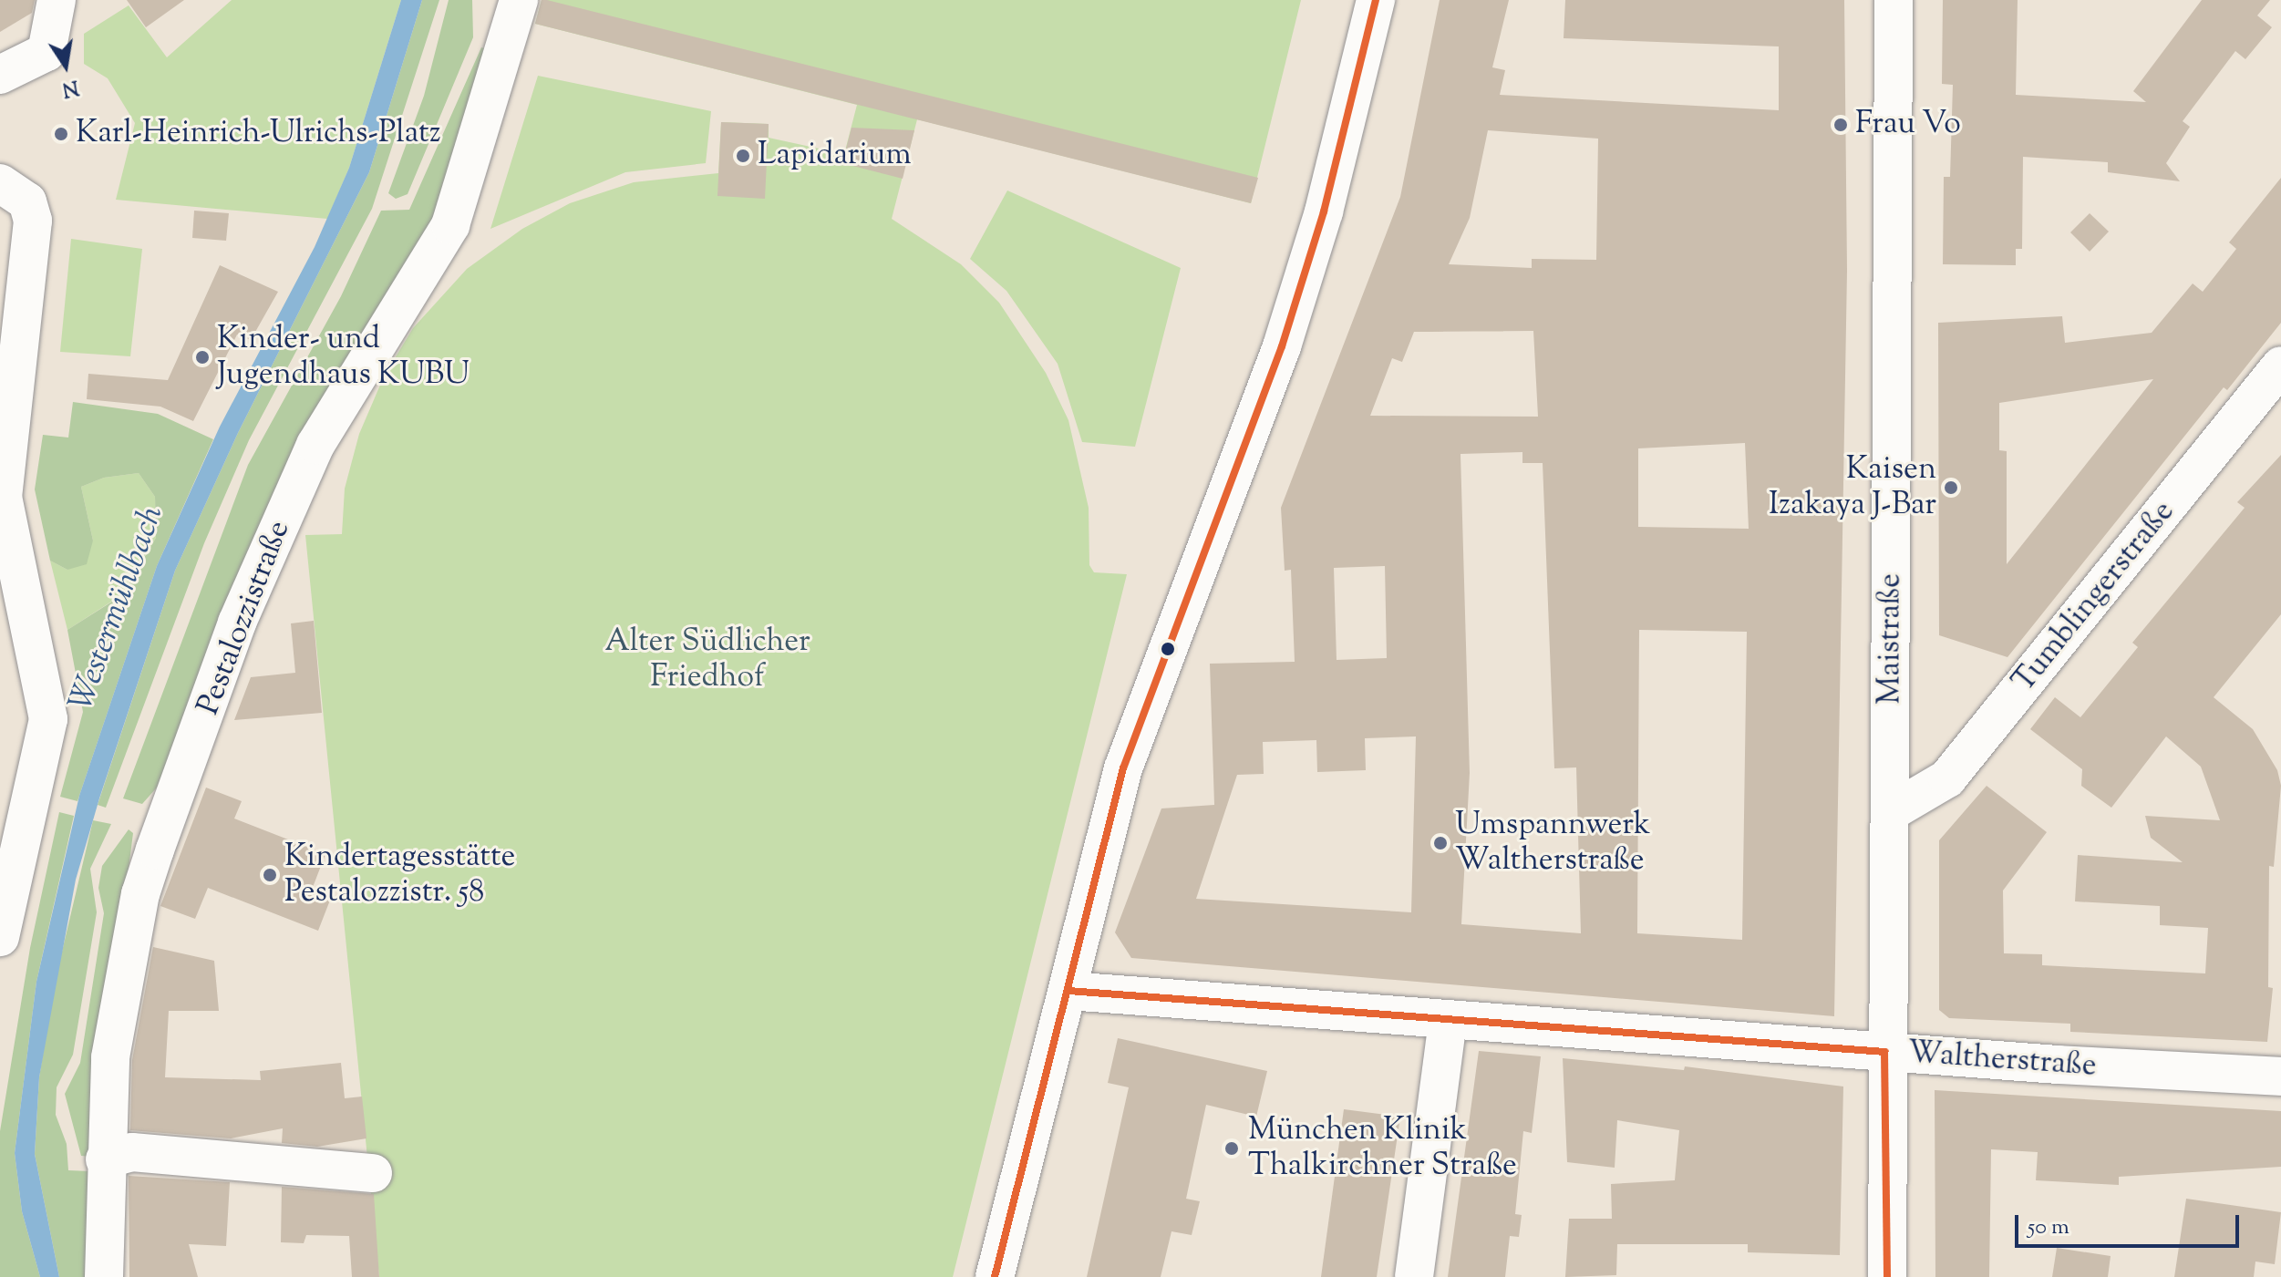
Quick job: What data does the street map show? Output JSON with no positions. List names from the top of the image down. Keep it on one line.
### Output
{"streets":{"street":["Tumblingerstraße","Pestalozzistraße","Maistraße","Waltherstraße"]},"crossings":[["Tumblingerstraße","Maistraße"],["Maistraße","Waltherstraße"]],"water":["Westermühlbach"],"parks":["Alter Südlicher Friedhof"],"places":["Frau Vo","Karl-Heinrich-Ulrichs-Platz","Lapidarium","Kinder- und Jugendhaus KUBU","Kaisen Izakaya J-Bar","Umspannwerk Waltherstraße","Kindertagesstätte Pestalozzistr. 58","München Klinik Thalkirchner Straße"],"scale_bar":"50 m","north":"bottom"}
